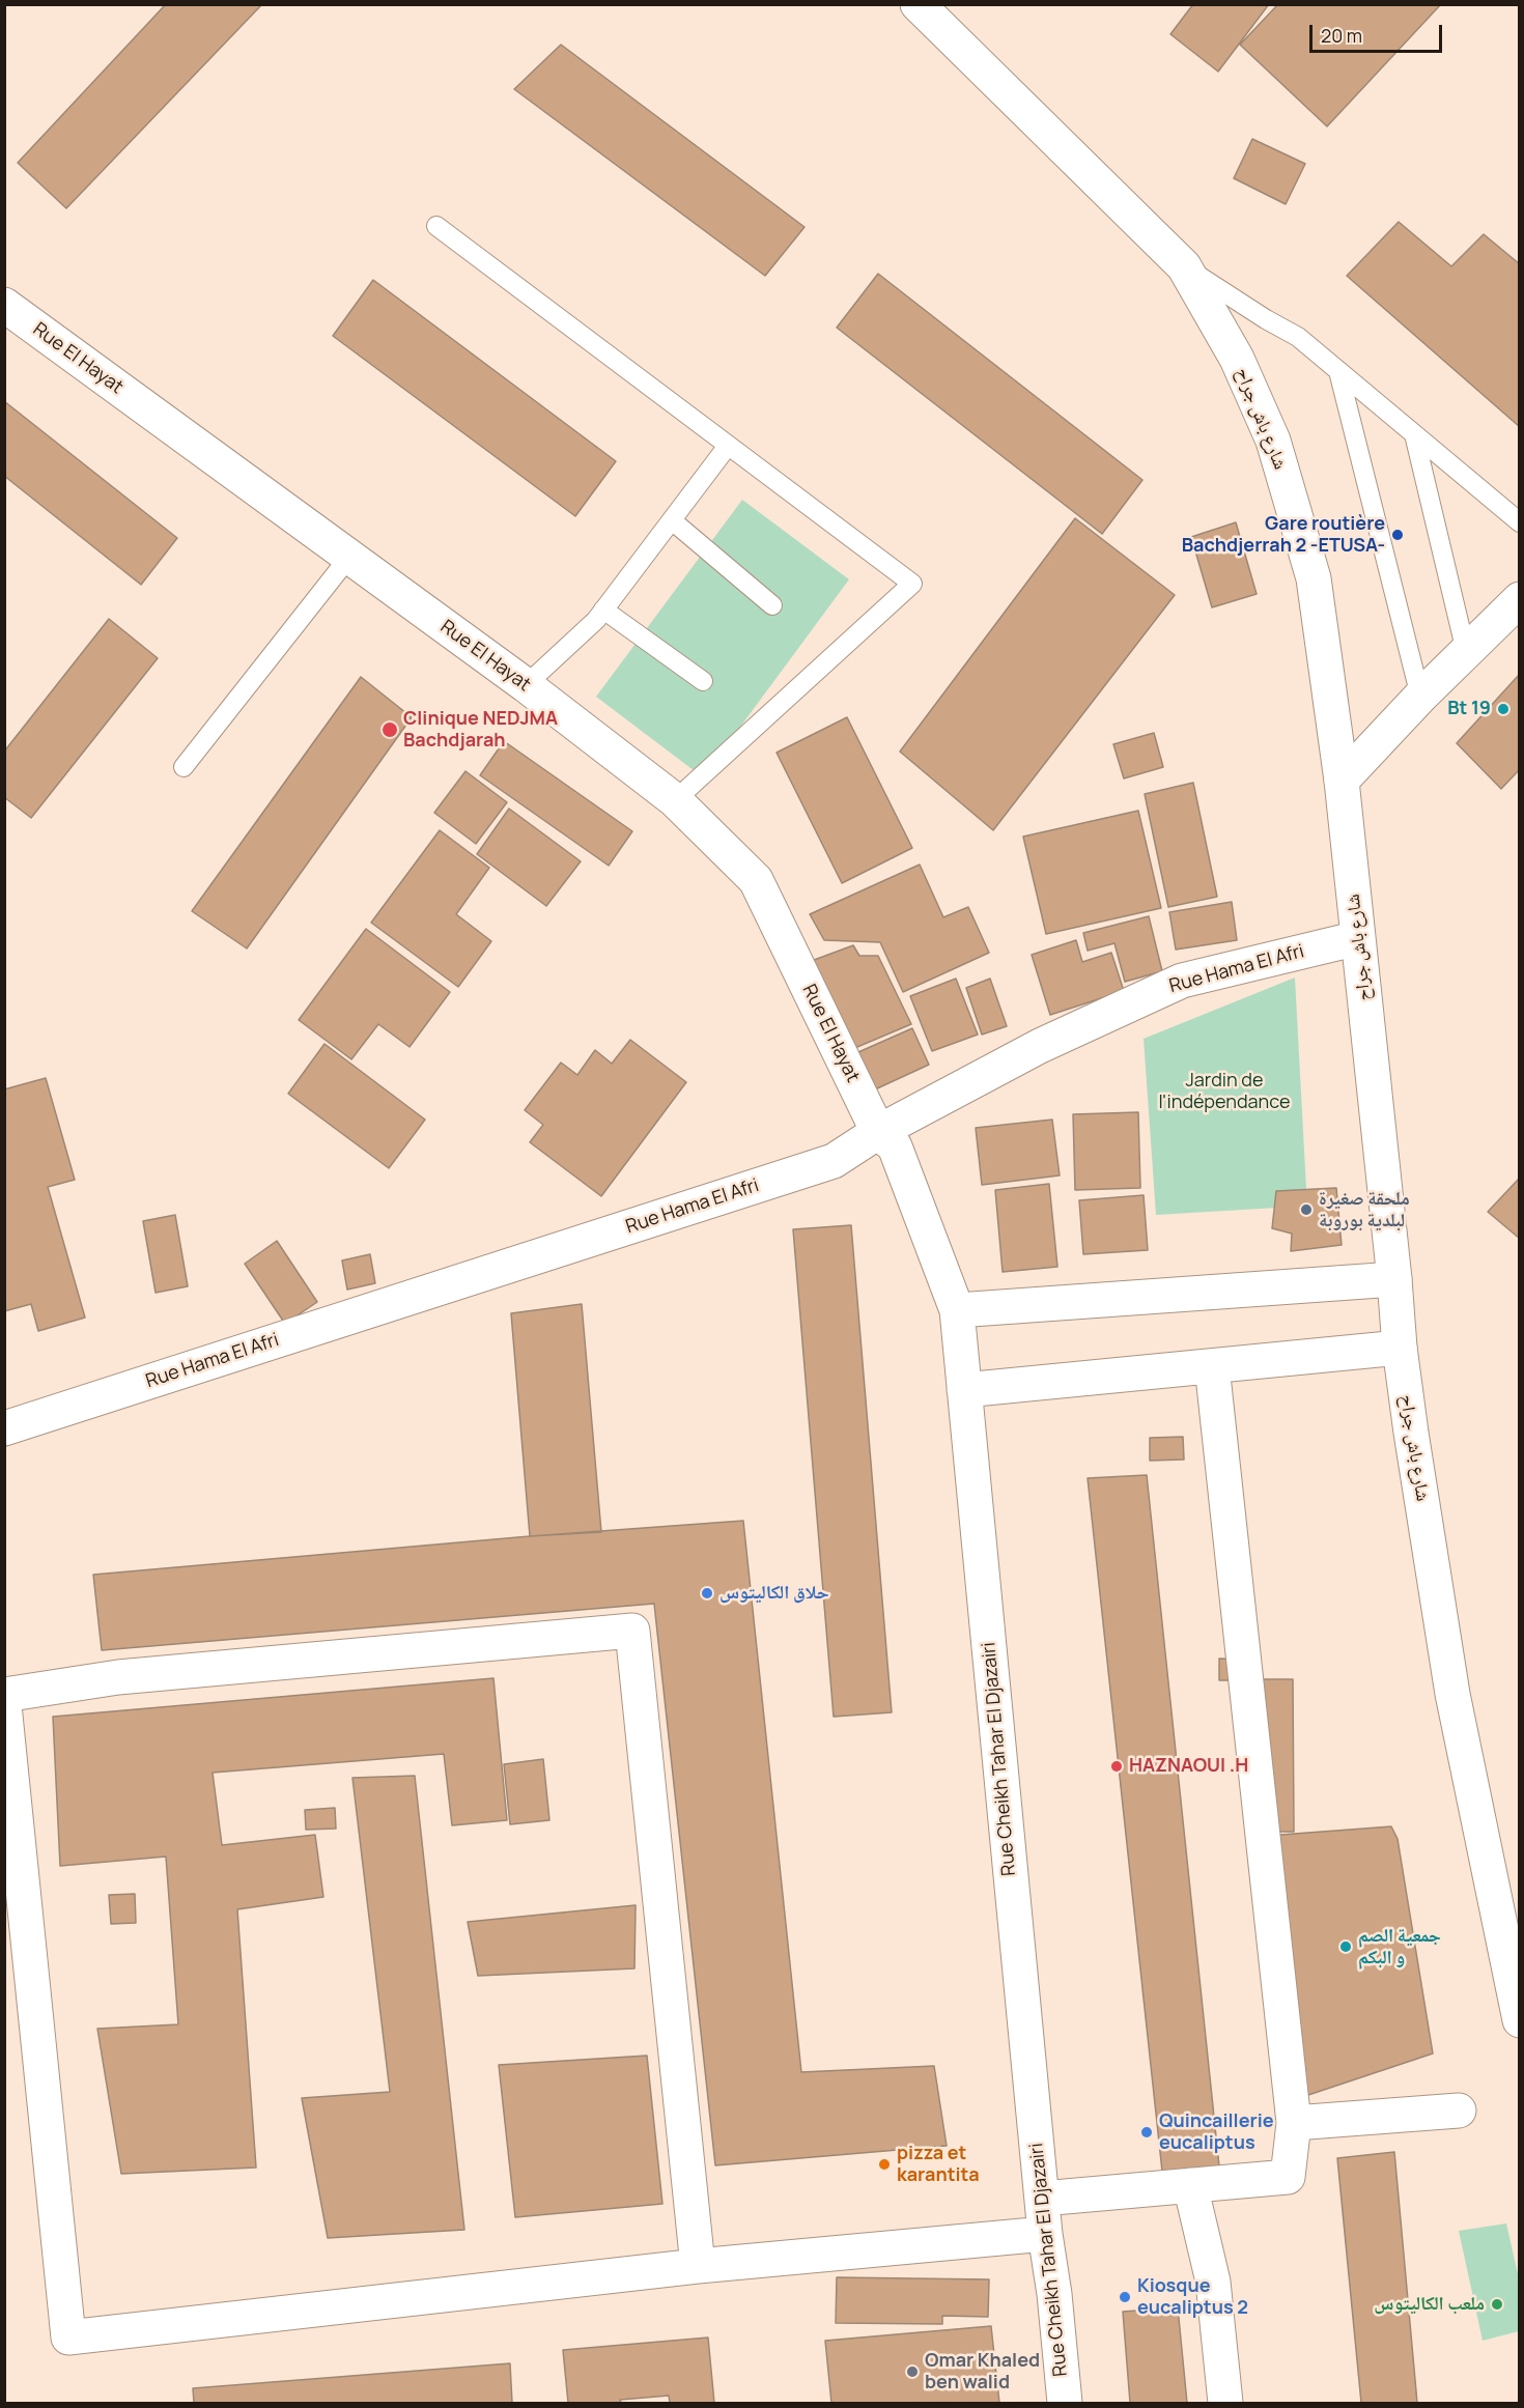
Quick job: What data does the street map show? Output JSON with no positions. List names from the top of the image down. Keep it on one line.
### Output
{"streets":{"street":["Rue El Hayat","شارع باش جراح","Rue Hama El Afri","Rue Cheikh Tahar El Djazairi"]},"crossings":[["Rue El Hayat","Rue Hama El Afri"],["Rue El Hayat","Rue Cheikh Tahar El Djazairi"],["شارع باش جراح","Rue Hama El Afri"],["Rue Hama El Afri","Rue Cheikh Tahar El Djazairi"]],"parks":["Jardin de l'indépendance"],"places":["Gare routière Bachdjerrah 2 -ETUSA-","Bt 19","Clinique NEDJMA Bachdjarah","ملحقة صغيرة لبلدية بوروبة","حلاق الكاليتوس","HAZNAOUI .H","جمعية الصم و البكم","Quincaillerie eucaliptus","pizza et karantita","Kiosque eucaliptus 2","ملعب الكاليتوس","Omar Khaled ben walid"],"scale_bar":"20 m"}
